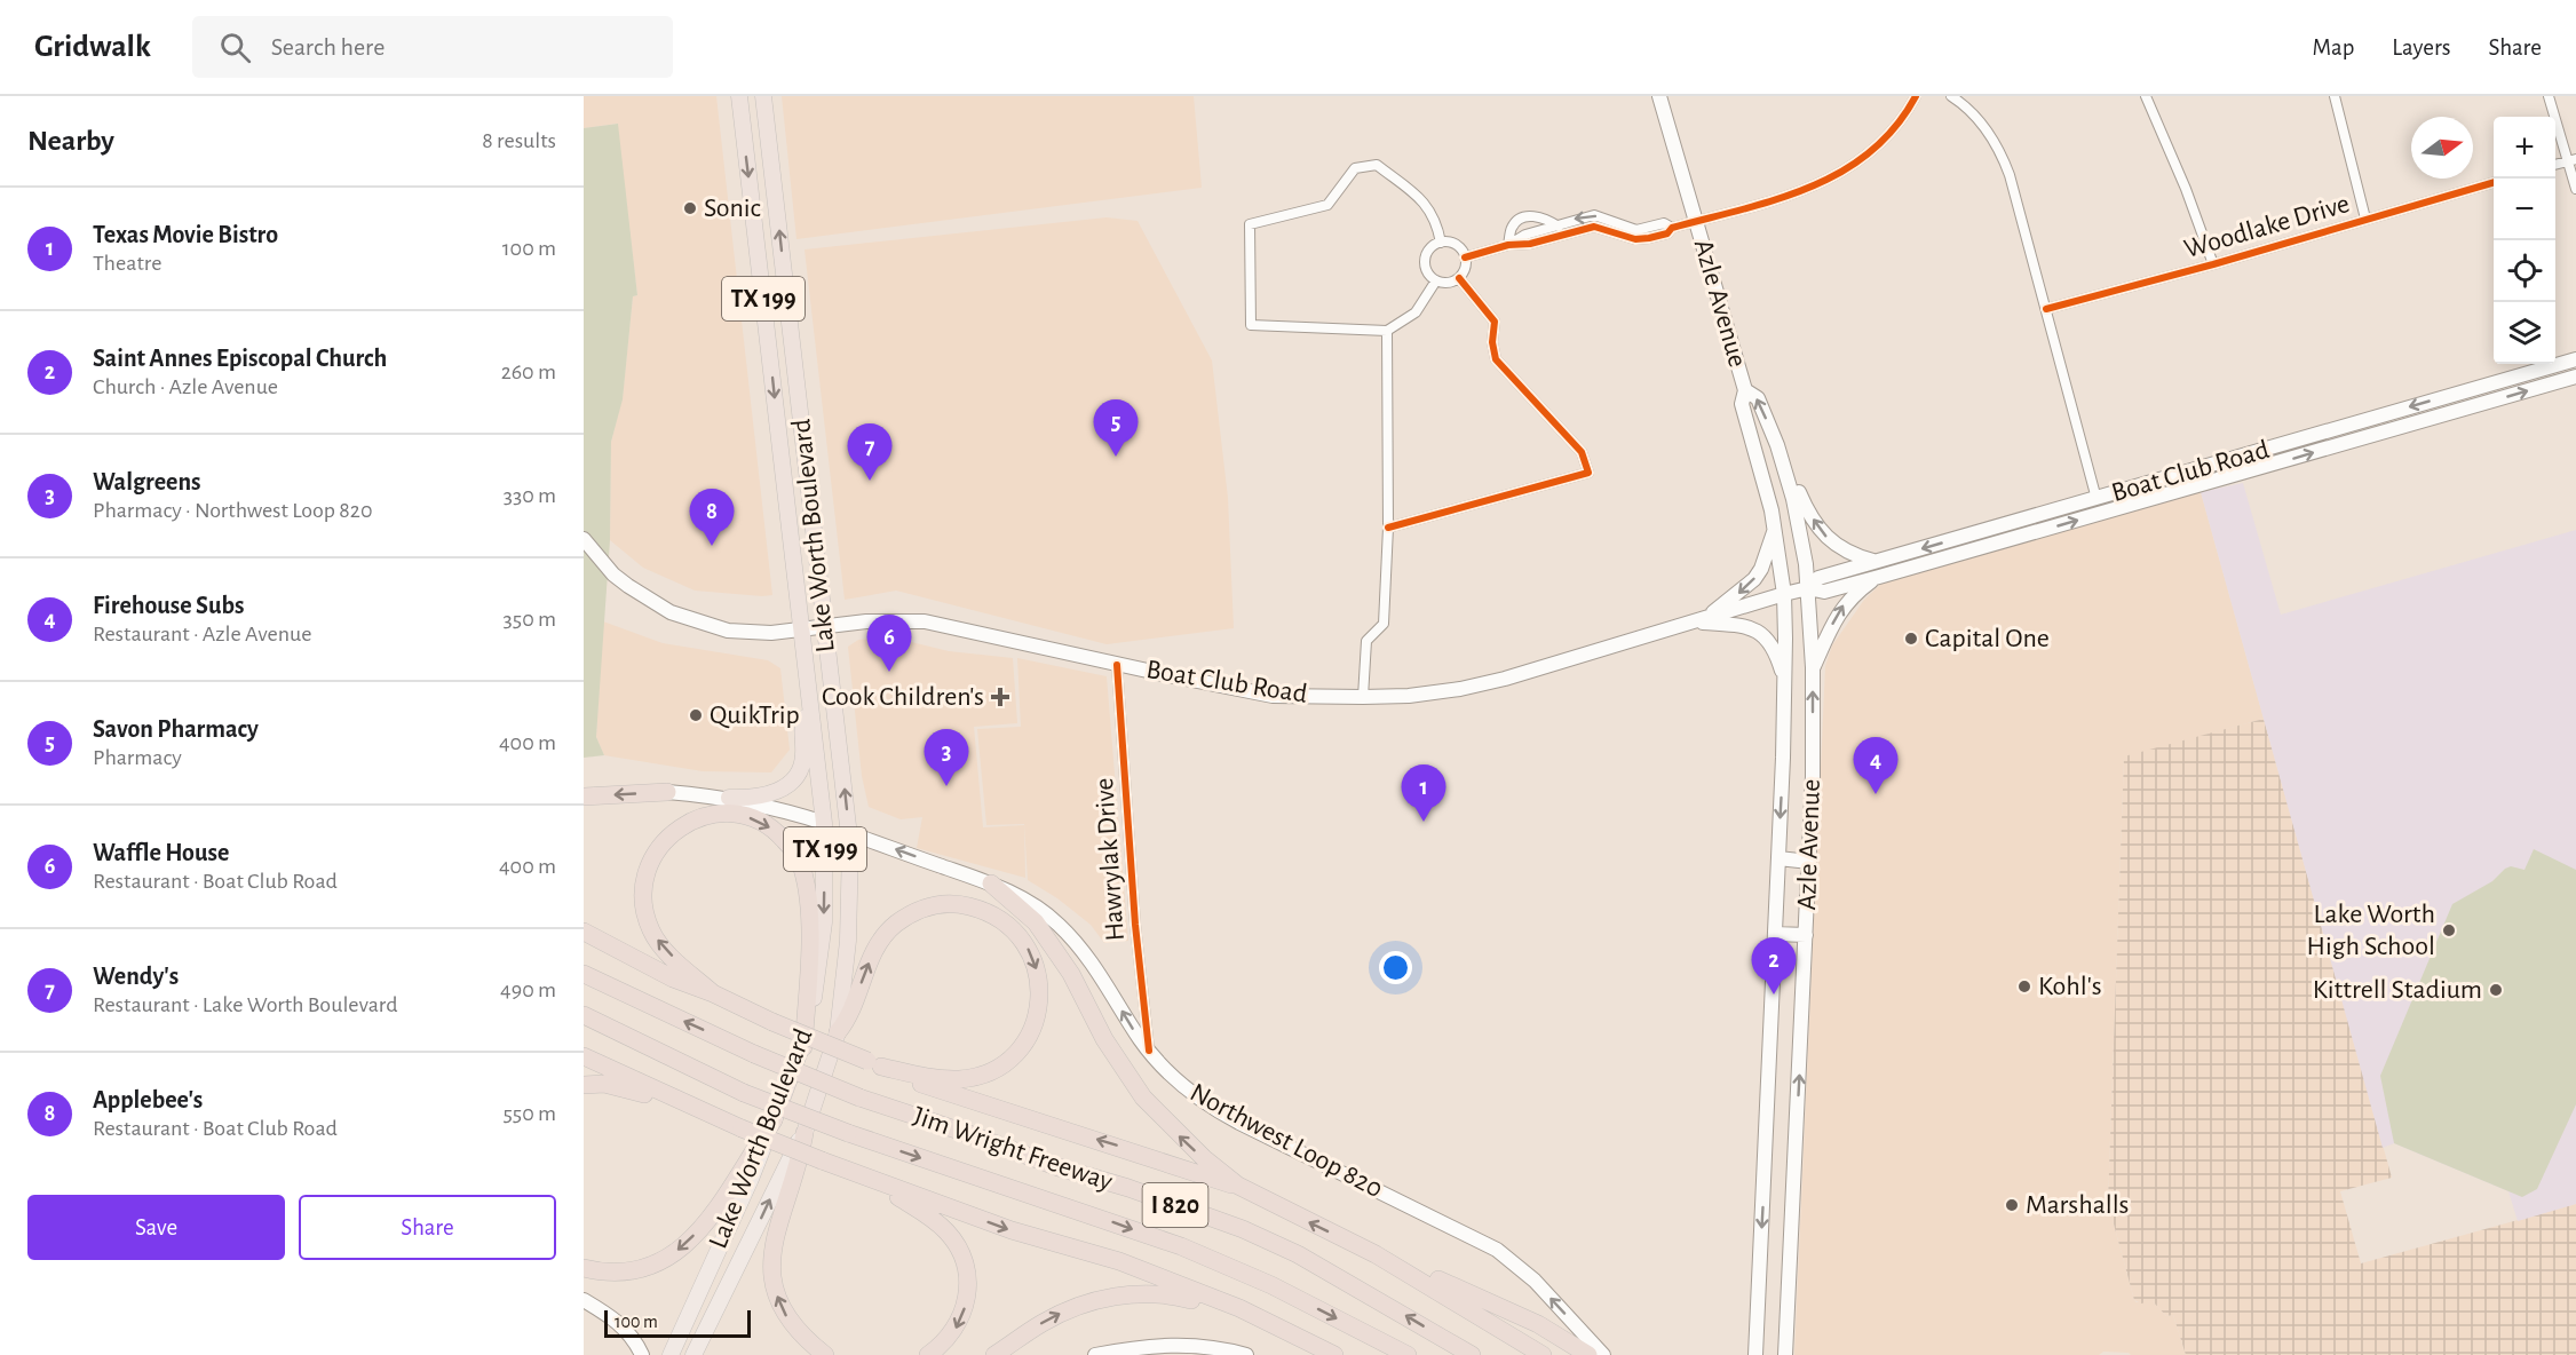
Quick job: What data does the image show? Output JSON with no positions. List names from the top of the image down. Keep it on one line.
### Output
{"streets":{"highway":["TX 199","Lake Worth Boulevard","Jim Wright Freeway","I 820"],"main road":["Azle Avenue","Boat Club Road","Northwest Loop 820"],"street":["Woodlake Drive","Hawrylak Drive"]},"crossings":[["Azle Avenue","Boat Club Road"],["Boat Club Road","Lake Worth Boulevard"],["Boat Club Road","Hawrylak Drive"],["Lake Worth Boulevard","Northwest Loop 820"],["Hawrylak Drive","Northwest Loop 820"]],"one_way":["Northwest Loop 820"],"places":{"other":["Sonic","Capital One","QuikTrip","Lake Worth High School","Kohl's","Kittrell Stadium","Marshalls"],"health":["Cook Children's"]},"scale_bar":"100 m","north":"right","page":{"header":"Gridwalk","search":"Search here","nav":["Map","Layers","Share"],"heading":["Nearby","8 results"],"map_buttons":["+","−"],"list":[{"mark":"1","name":"Texas Movie Bistro","note":"Theatre","value":"100 m"},{"mark":"2","name":"Saint Annes Episcopal Church","note":"Church · Azle Avenue","value":"260 m"},{"mark":"3","name":"Walgreens","note":"Pharmacy · Northwest Loop 820","value":"330 m"},{"mark":"4","name":"Firehouse Subs","note":"Restaurant · Azle Avenue","value":"350 m"},{"mark":"5","name":"Savon Pharmacy","note":"Pharmacy","value":"400 m"},{"mark":"6","name":"Waffle House","note":"Restaurant · Boat Club Road","value":"400 m"},{"mark":"7","name":"Wendy's","note":"Restaurant · Lake Worth Boulevard","value":"490 m"},{"mark":"8","name":"Applebee's","note":"Restaurant · Boat Club Road","value":"550 m"}],"pins":["5","7","8","6","3","4","1","2"],"buttons":["Save","Share"],"scale":"100 m"}}
